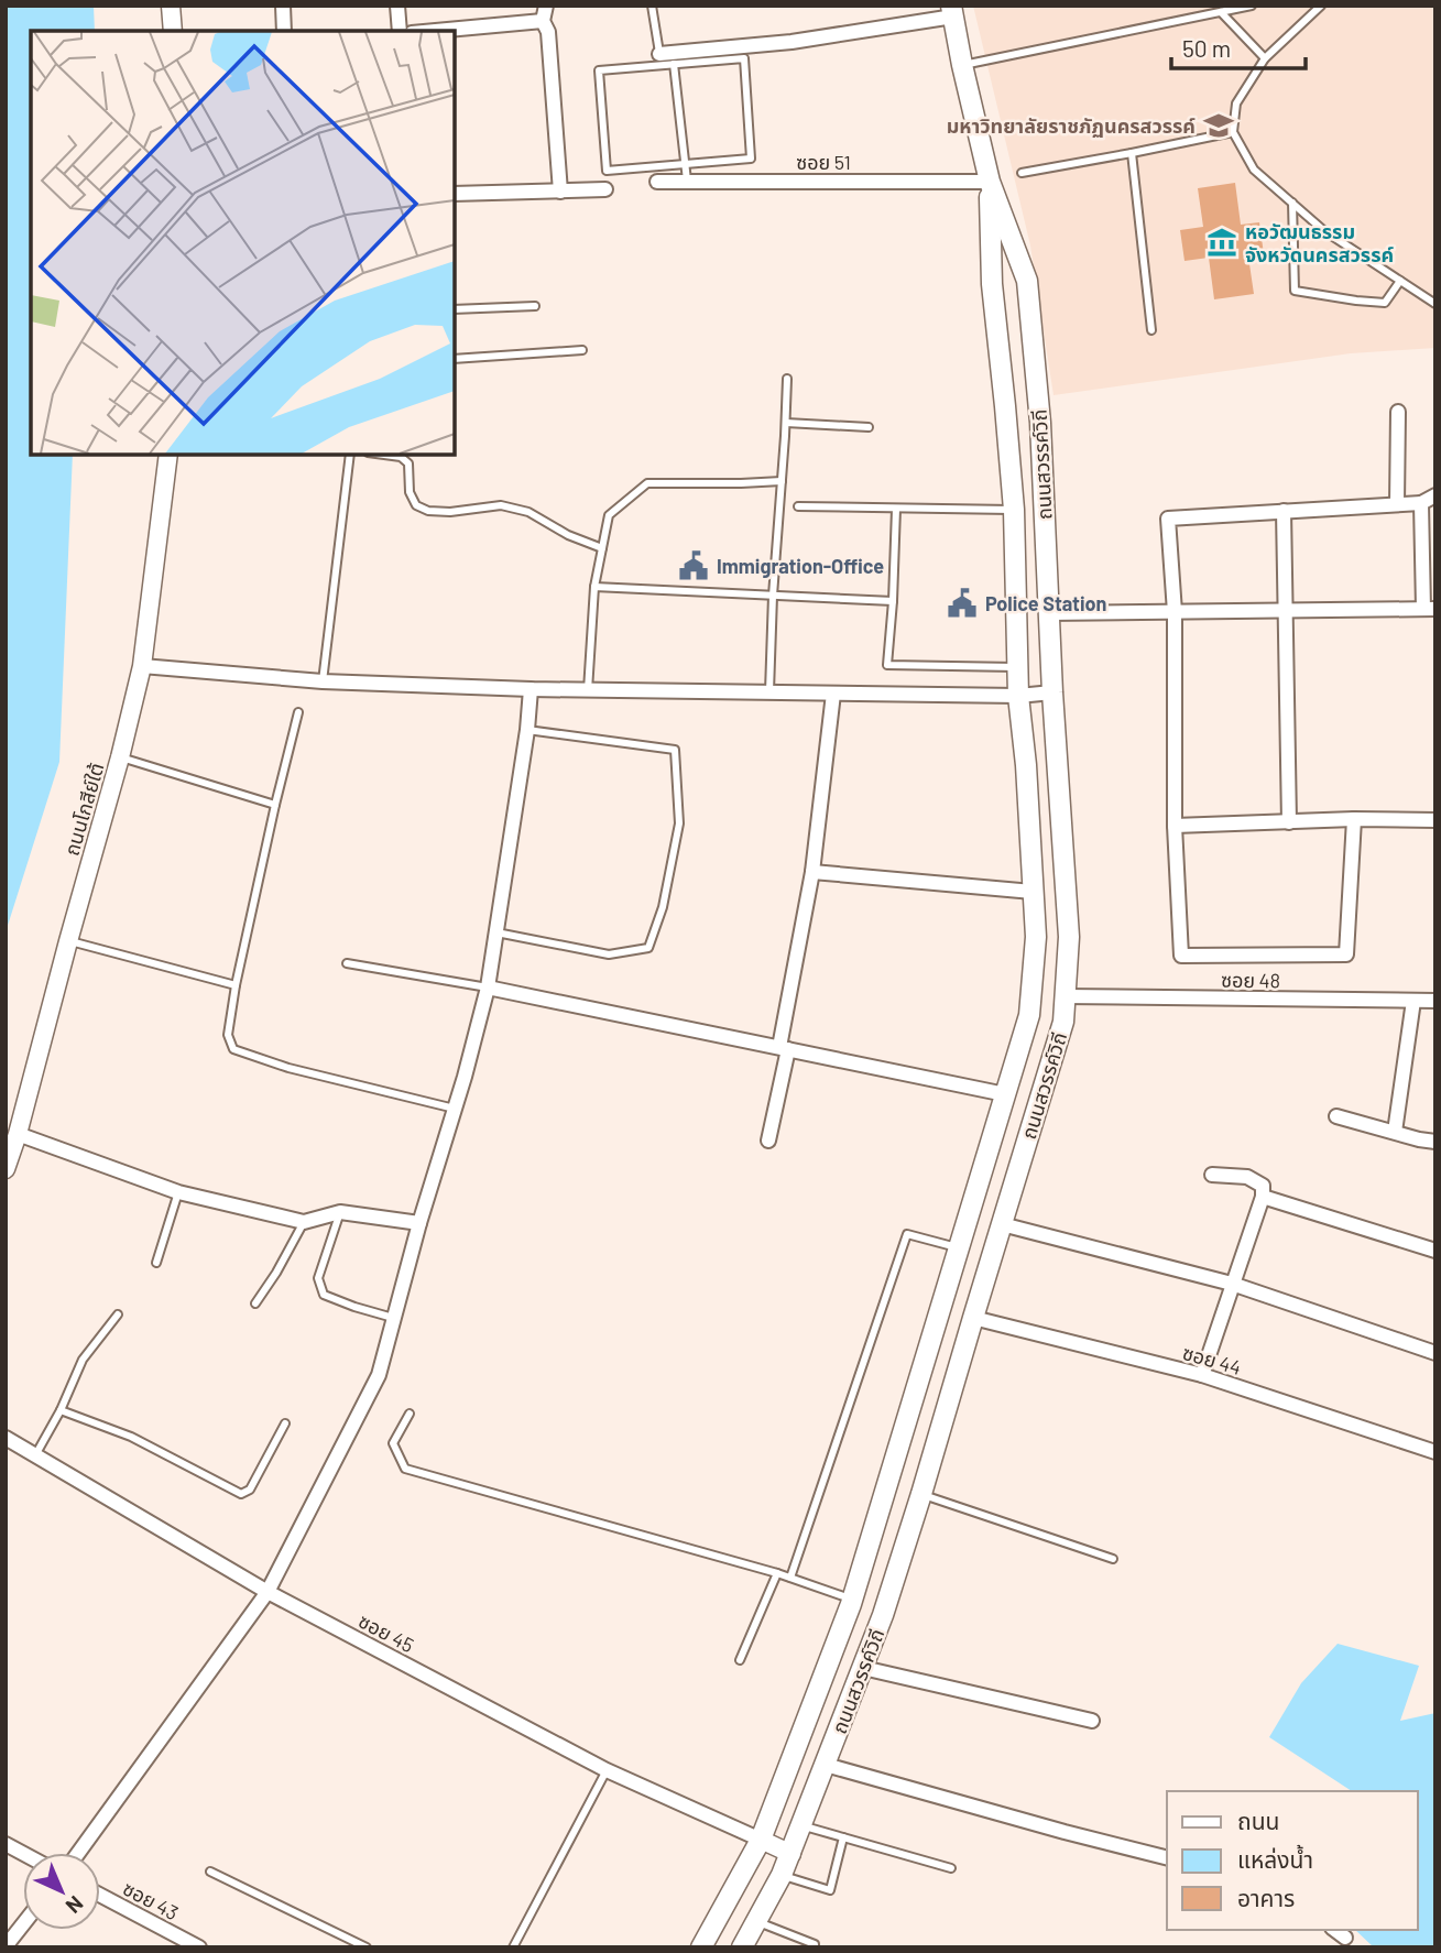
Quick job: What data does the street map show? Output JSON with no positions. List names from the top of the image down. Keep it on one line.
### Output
{"streets":{"main road":["ถนนสวรรค์วิถี"],"street":["ซอย 51","ถนนโกสีย์ใต้","ซอย 48","ซอย 44","ซอย 45","ซอย 43"]},"crossings":[["ซอย 51","ถนนสวรรค์วิถี"],["ถนนสวรรค์วิถี","ซอย 48"],["ถนนสวรรค์วิถี","ซอย 44"],["ถนนสวรรค์วิถี","ซอย 45"]],"places":{"school or university":["มหาวิทยาลัยราชภัฏนครสวรรค์"],"museum":["หอวัฒนธรรม จังหวัดนครสวรรค์"],"public building":["Immigration-Office","Police Station"]},"legend":["ถนน","แหล่งน้ำ","อาคาร"],"scale_bar":"50 m","north":"bottom right"}
